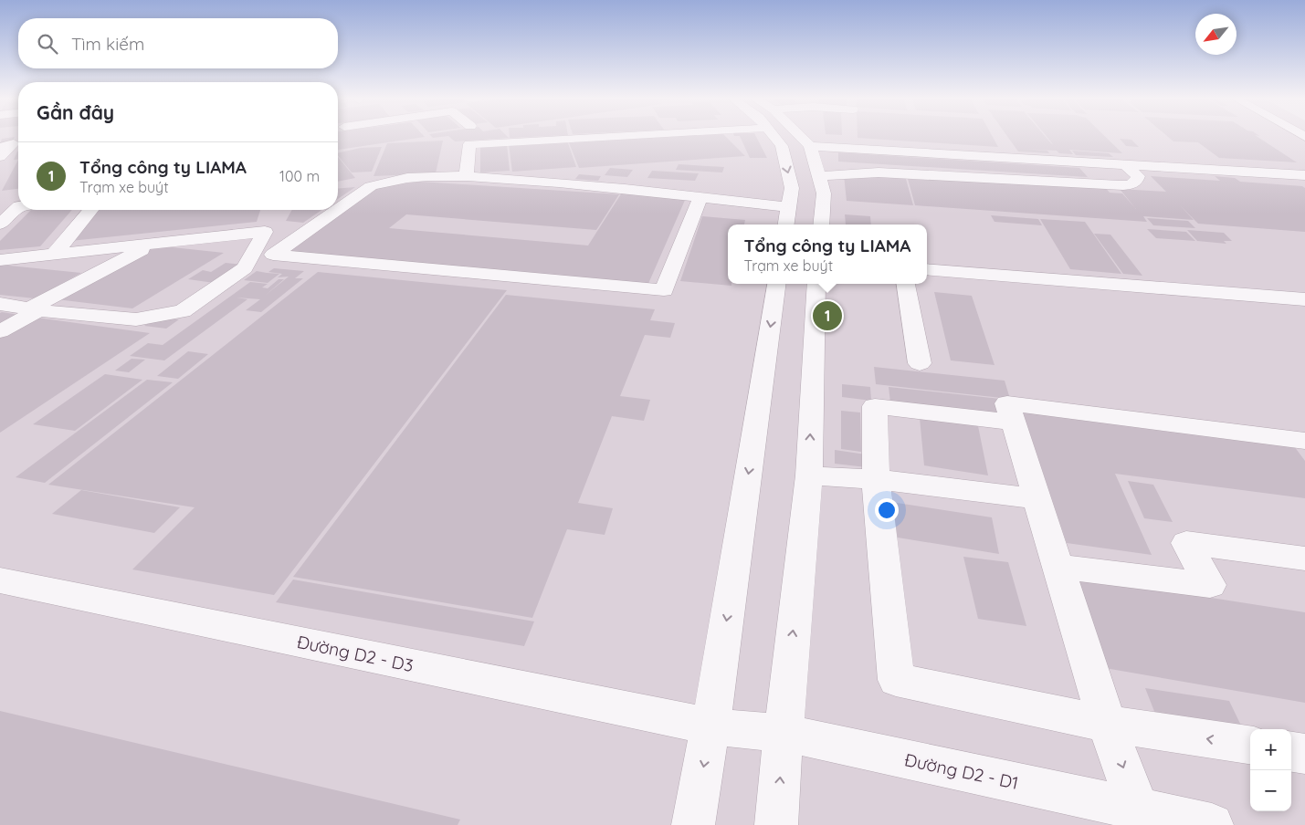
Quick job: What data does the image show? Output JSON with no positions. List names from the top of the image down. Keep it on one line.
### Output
{"streets":{"street":["Đường D2 - D3","Đường D2 - D1"]},"crossings":[["Đường D2 - D3","Đường D2 - D1"]],"north":"bottom left","page":{"search":"Tìm kiếm","heading":"Gần đây","list":[{"mark":"1","name":"Tổng công ty LIAMA","note":"Trạm xe buýt","value":"100 m"}],"popup":["Tổng công ty LIAMA","Trạm xe buýt"],"pins":"1","map_buttons":["+","−"]}}
